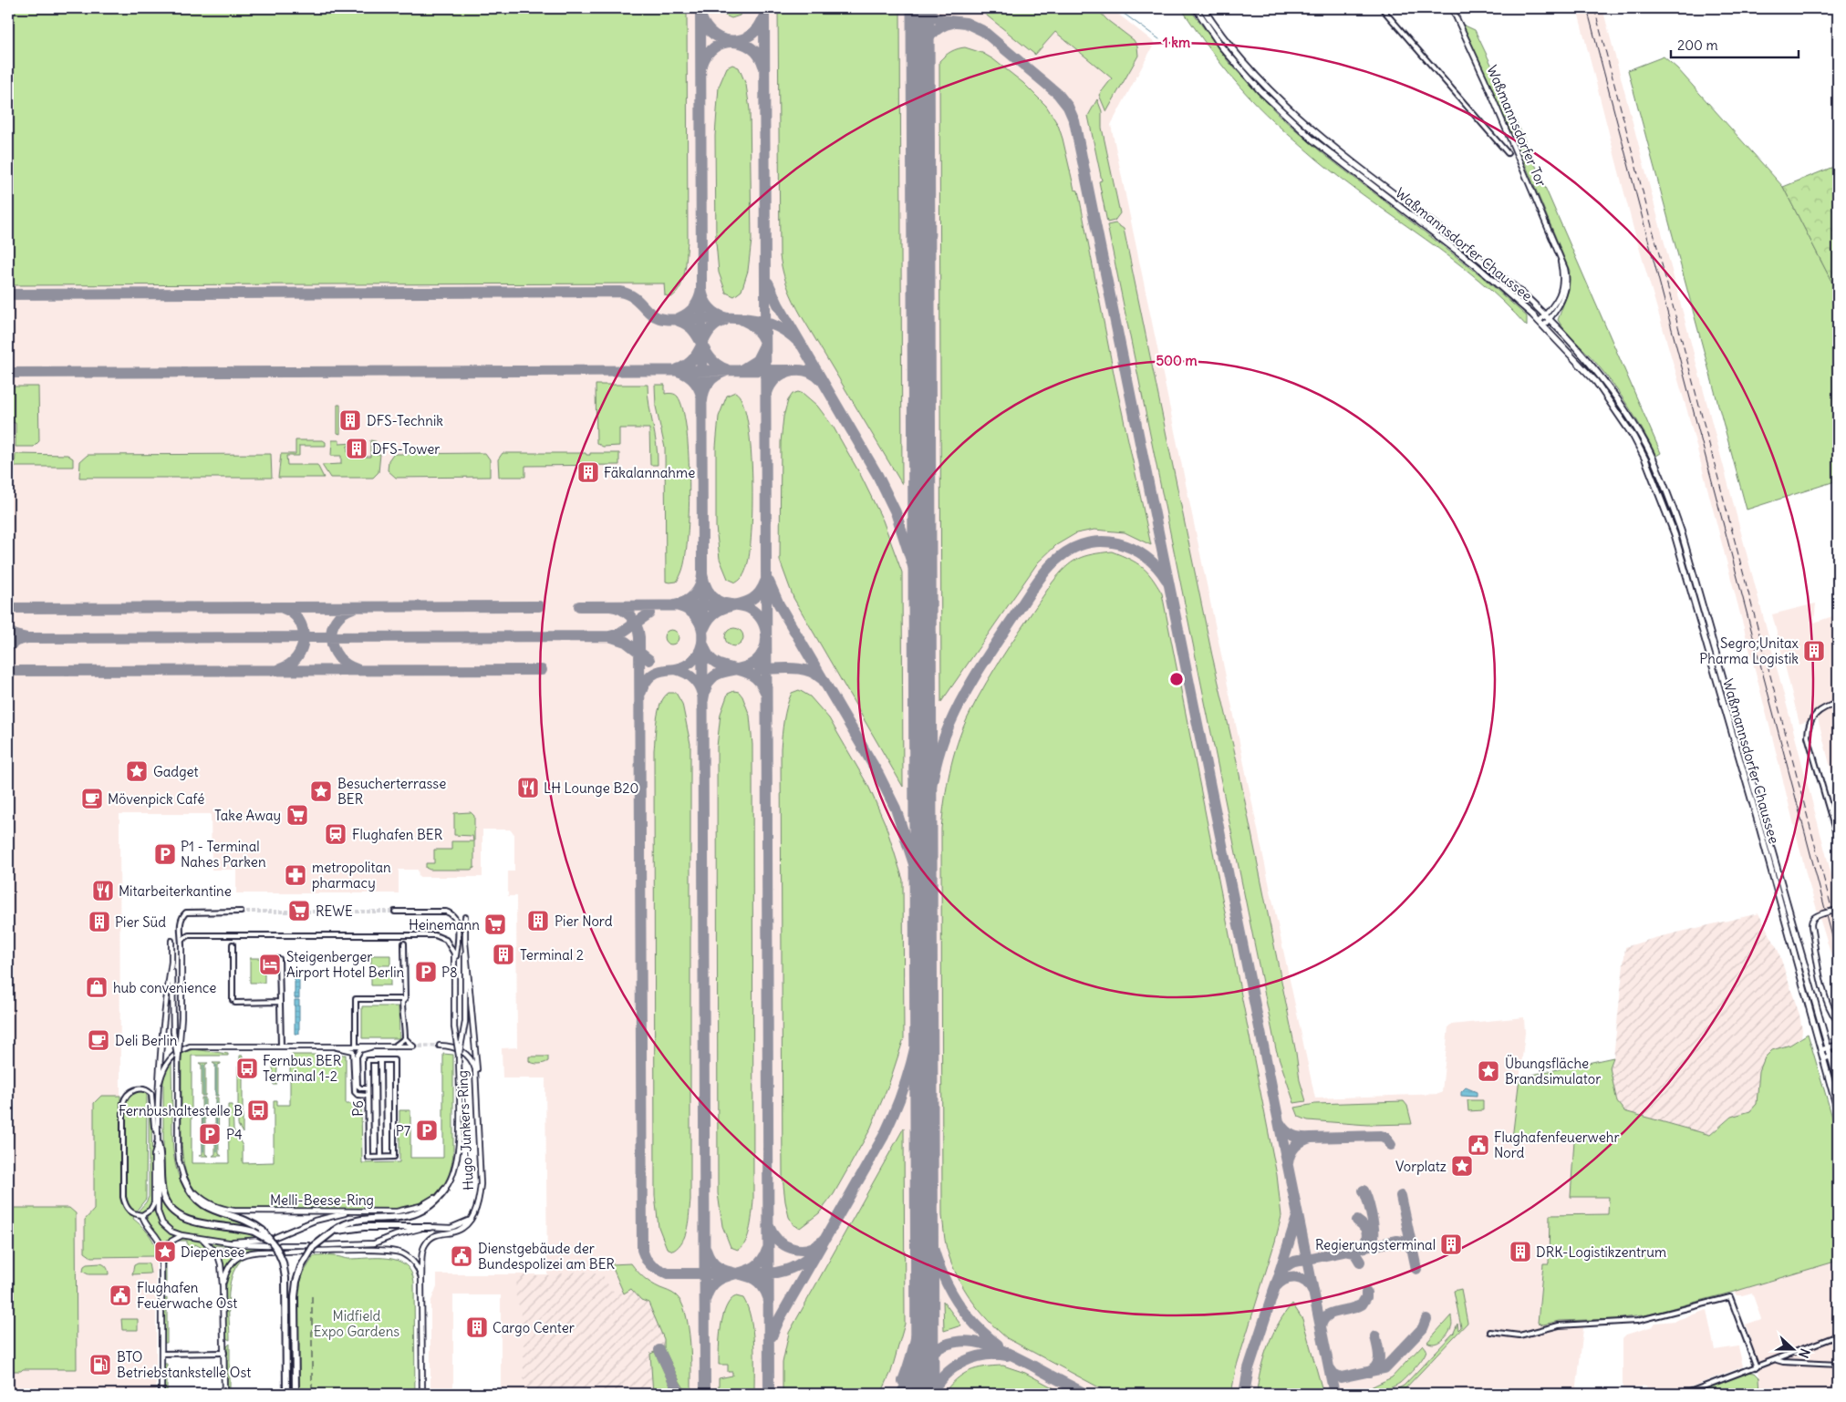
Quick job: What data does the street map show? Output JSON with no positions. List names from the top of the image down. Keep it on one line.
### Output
{"streets":{"main road":["Waßmannsdorfer Chaussee"],"street":["Waßmannsdorfer Tor","P6","Hugo-Junkers-Ring","Melli-Beese-Ring"]},"crossings":[["Waßmannsdorfer Tor","Waßmannsdorfer Chaussee"]],"parks":["Midfield Expo Gardens"],"places":{"building":["DFS-Technik","DFS-Tower","Fäkalannahme","Segro;Unitax Pharma Logistik","Pier Nord","Pier Süd","Terminal 2","Regierungsterminal","DRK-Logistikzentrum","Cargo Center"],"place":["Gadget","Besucherterrasse BER","Übungsfläche Brandsimulator","Vorplatz","Diepensee"],"restaurant":["LH Lounge B20","Mitarbeiterkantine"],"cafe":["Mövenpick Café","Deli Berlin"],"supermarket":["Take Away","REWE","Heinemann"],"station":["Flughafen BER"],"parking":["P1 - Terminal Nahes Parken","P8","P7","P4"],"pharmacy":["metropolitan pharmacy"],"hotel":["Steigenberger Airport Hotel Berlin"],"shop":["hub convenience"],"bus stop":["Fernbus BER Terminal 1-2","Fernbushaltestelle B"],"public building":["Flughafenfeuerwehr Nord","Dienstgebäude der Bundespolizei am BER","Flughafen Feuerwache Ost"],"fuel station":["BTO Betriebstankstelle Ost"]},"scale_bar":"200 m","north":"right","rings":["1 km","500 m"]}
